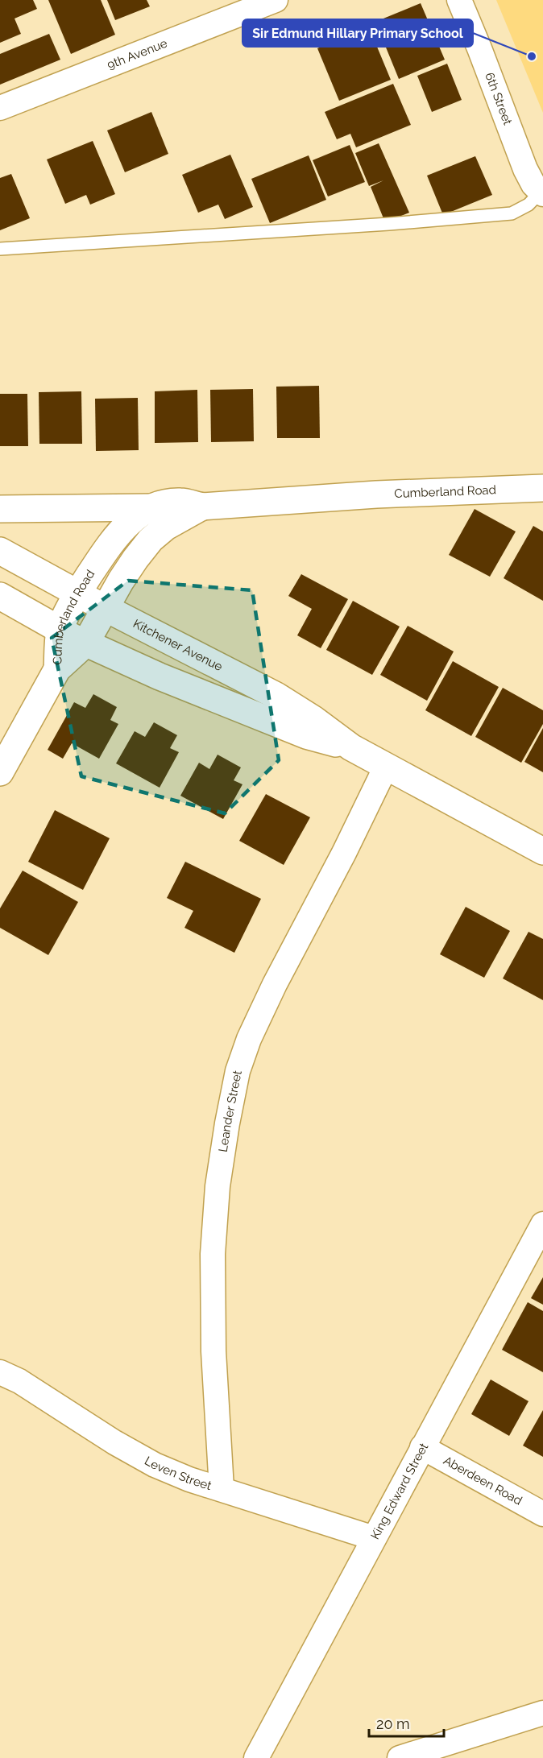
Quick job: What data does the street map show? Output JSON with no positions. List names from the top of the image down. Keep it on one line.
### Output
{"streets":{"main road":["Cumberland Road","Kitchener Avenue"],"street":["9th Avenue","6th Street","Leander Street","Leven Street","Aberdeen Road","King Edward Street"]},"crossings":[["Cumberland Road","Kitchener Avenue"],["Kitchener Avenue","Leander Street"],["Leander Street","Leven Street"],["Leven Street","King Edward Street"],["Aberdeen Road","King Edward Street"]],"places":["Sir Edmund Hillary Primary School"],"scale_bar":"20 m"}
